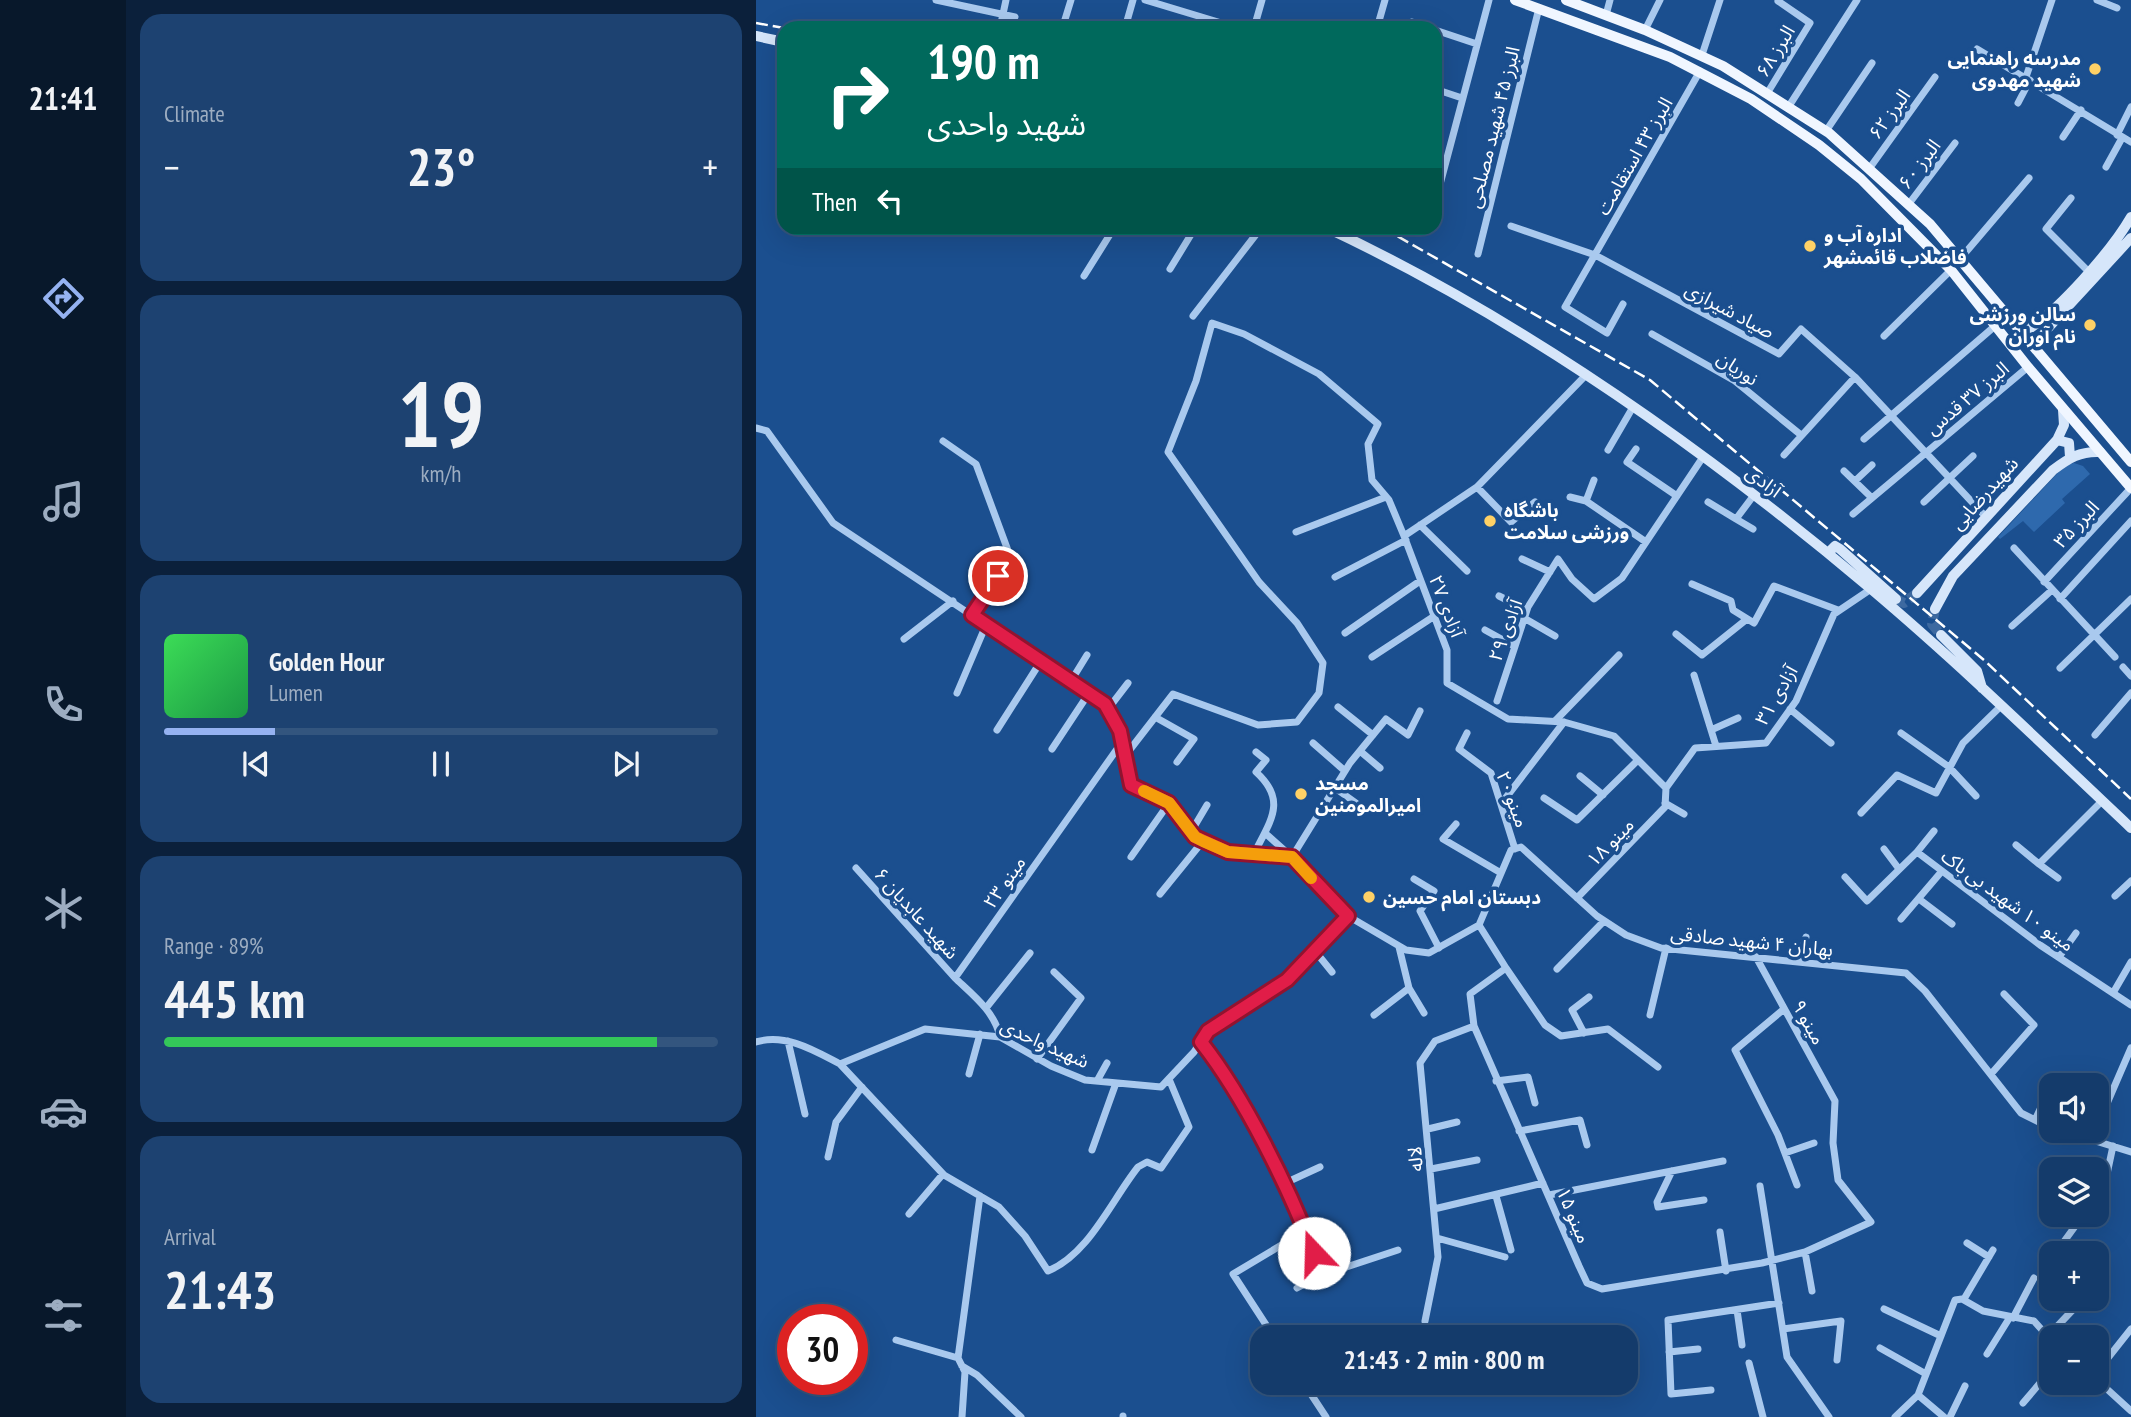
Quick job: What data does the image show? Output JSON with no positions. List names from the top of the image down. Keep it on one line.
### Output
{"streets":{"main road":["آزادی","شهیدرضایی"],"street":["البرز ۶۸","البرز ۶۲","البرز ۴۵ شهید مصلحی","البرز ۴۳ استقامت","البرز ۶۰","صیاد شیرازی","نوریان","البرز ۳۷ قدس","البرز ۳۵","آزادی ۲۷","آزادی ۲۹","آزادی ۳۱","مینو ۲۰","مینو ۱۸","مینو ۲۳","مینو ۱۰ شهید بی باک","شهید عابدیان ۶","بهاران ۴ شهید صادقی","مینو ۹","شهید واحدی","لاله","مینو ۱۵"]},"crossings":[["البرز ۴۳ استقامت","صیاد شیرازی"],["صیاد شیرازی","البرز ۳۷ قدس"],["صیاد شیرازی","شهیدرضایی"],["آزادی ۲۷","آزادی ۳۱"],["مینو ۲۰","بهاران ۴ شهید صادقی"],["مینو ۱۸","بهاران ۴ شهید صادقی"],["مینو ۲۳","شهید عابدیان ۶"],["بهاران ۴ شهید صادقی","مینو ۹"],["مینو ۹","مینو ۱۵"],["لاله","مینو ۱۵"]],"places":["مدرسه راهنمایی شهید مهدوی","اداره آب و فاضلاب قائمشهر","سالن ورزشی نام آوران","باشگاه ورزشی سلامت","مسجد امیرالمومنین","دبستان امام حسین"],"page":{"tabs":"21:41","tile":["Climate",["19","km/h"],["Range · 89%","445 km"],["Arrival","21:43"]],"turn":["190 m","شهید واحدی"],"heat":["−","23°","+"],"then":"Then","song":["Golden Hour","Lumen"],"map_buttons":["+","−"],"limit":"30","trip":"21:43 · 2 min · 800 m"}}
